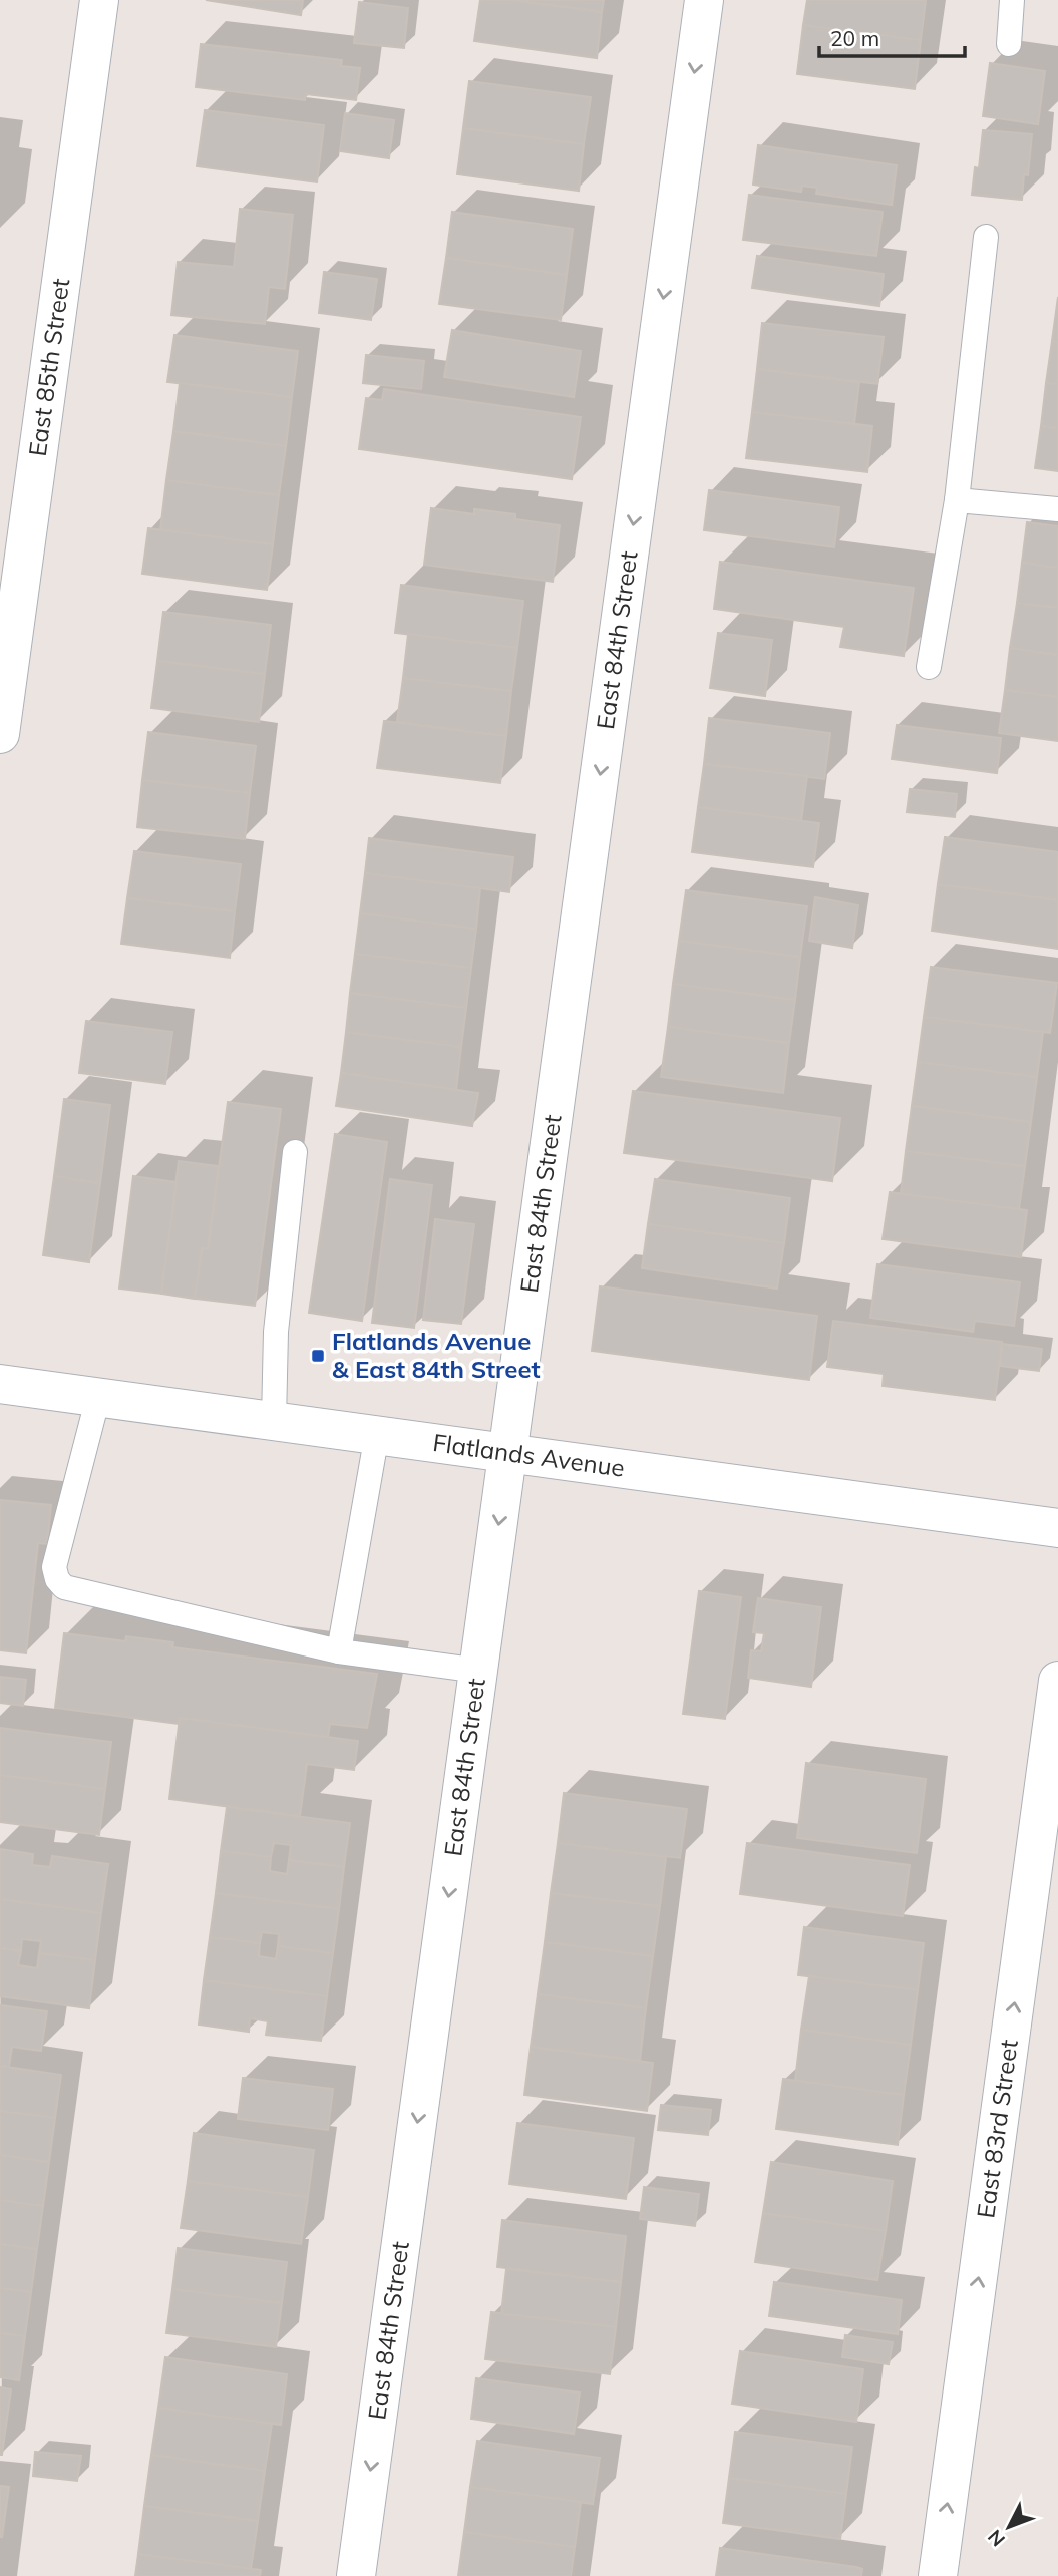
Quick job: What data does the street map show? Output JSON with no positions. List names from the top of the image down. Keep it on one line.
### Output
{"streets":{"street":["East 85th Street","East 84th Street","Flatlands Avenue","East 83rd Street"]},"crossings":[["East 84th Street","Flatlands Avenue"]],"one_way":["East 84th Street","East 83rd Street"],"places":{"transit":["Flatlands Avenue & East 84th Street"]},"scale_bar":"20 m","north":"bottom left"}
